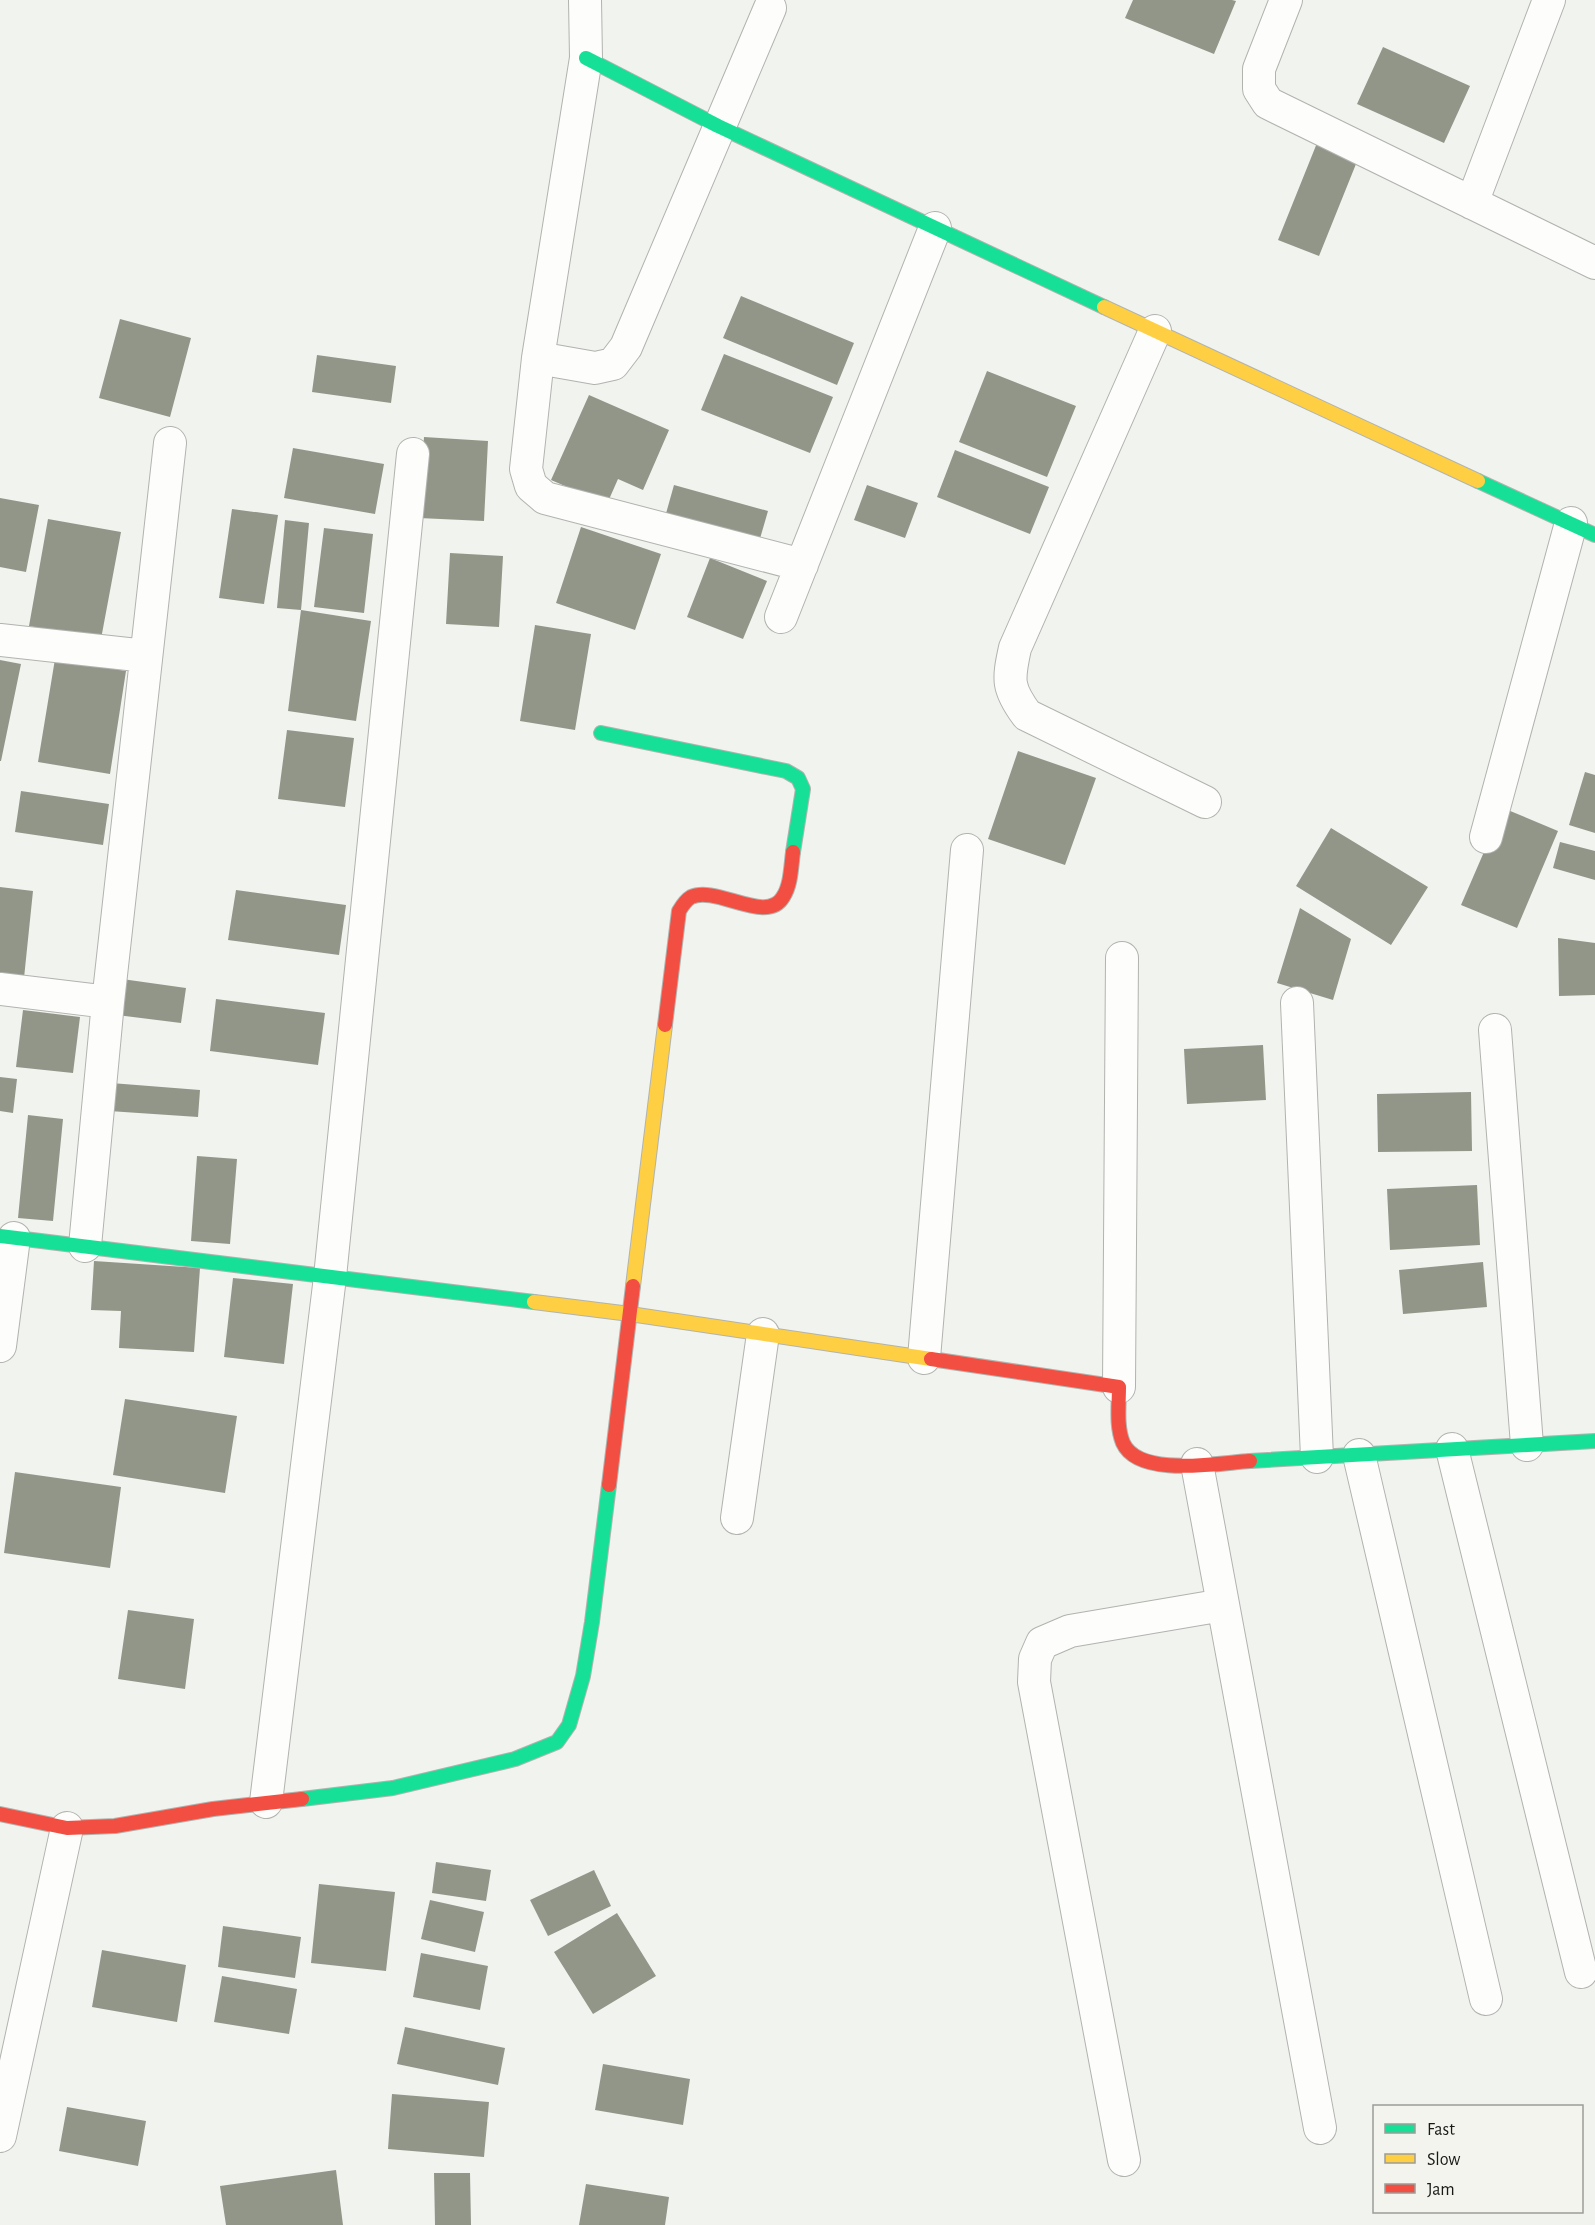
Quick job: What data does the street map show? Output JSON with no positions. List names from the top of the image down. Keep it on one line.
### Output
{"legend":["Fast","Slow","Jam"]}
